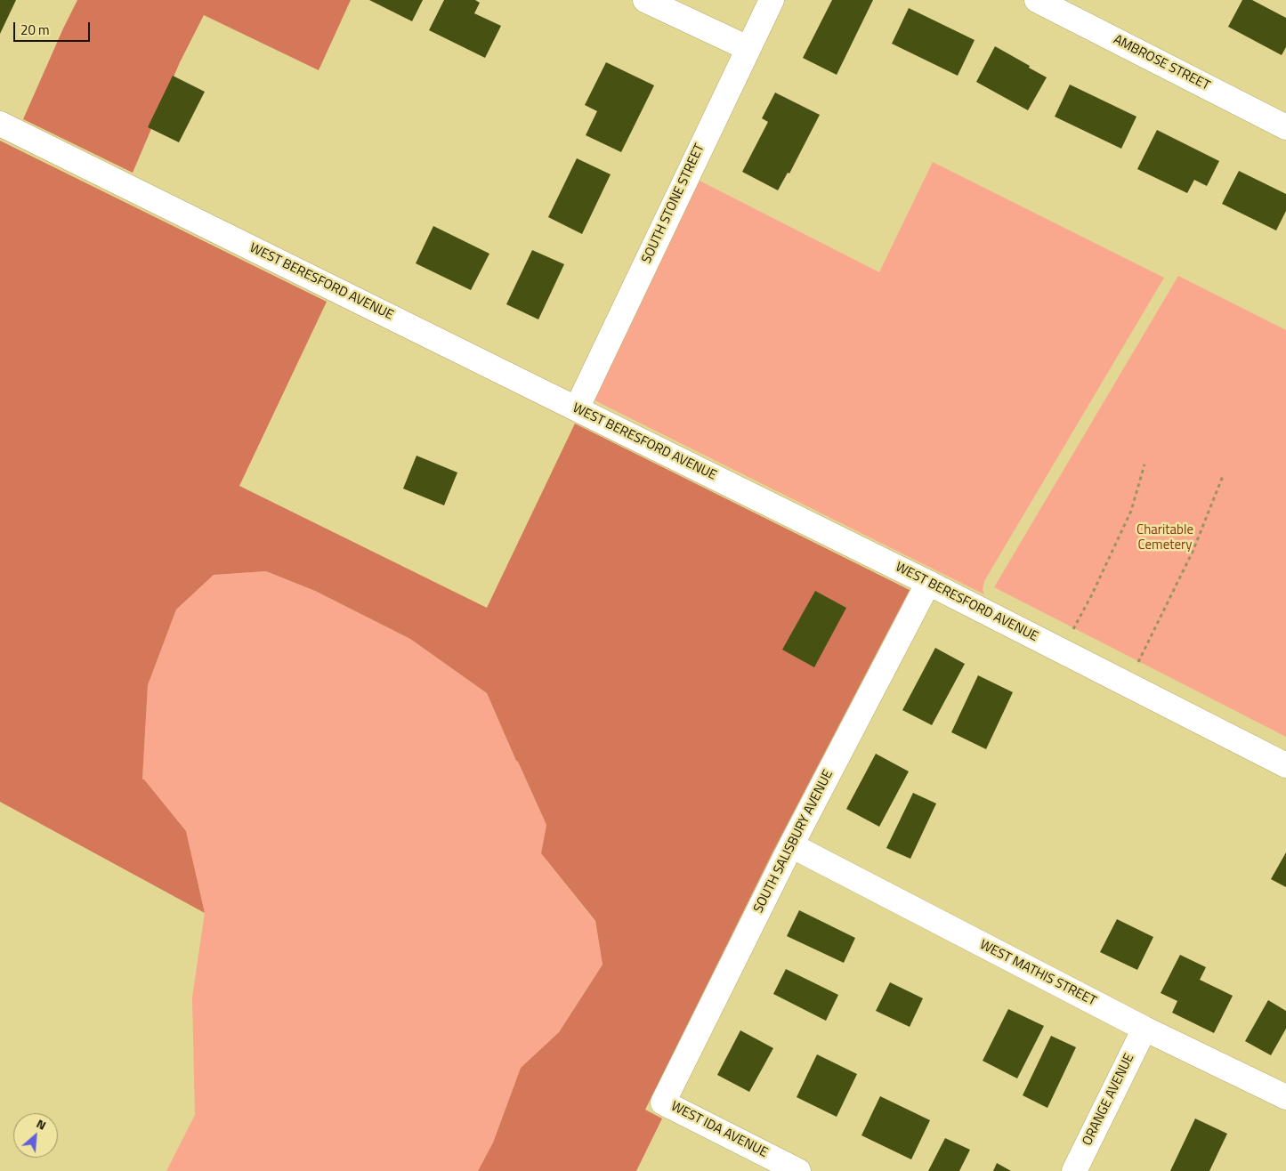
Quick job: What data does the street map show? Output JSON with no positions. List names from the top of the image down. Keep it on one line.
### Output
{"streets":{"street":["AMBROSE STREET","SOUTH STONE STREET","WEST BERESFORD AVENUE","SOUTH SALISBURY AVENUE","WEST MATHIS STREET","ORANGE AVENUE","WEST IDA AVENUE"]},"crossings":[["SOUTH STONE STREET","WEST BERESFORD AVENUE"],["WEST BERESFORD AVENUE","SOUTH SALISBURY AVENUE"],["SOUTH SALISBURY AVENUE","WEST MATHIS STREET"],["SOUTH SALISBURY AVENUE","WEST IDA AVENUE"],["WEST MATHIS STREET","ORANGE AVENUE"]],"parks":["Charitable Cemetery"],"scale_bar":"20 m","north":"top right"}
